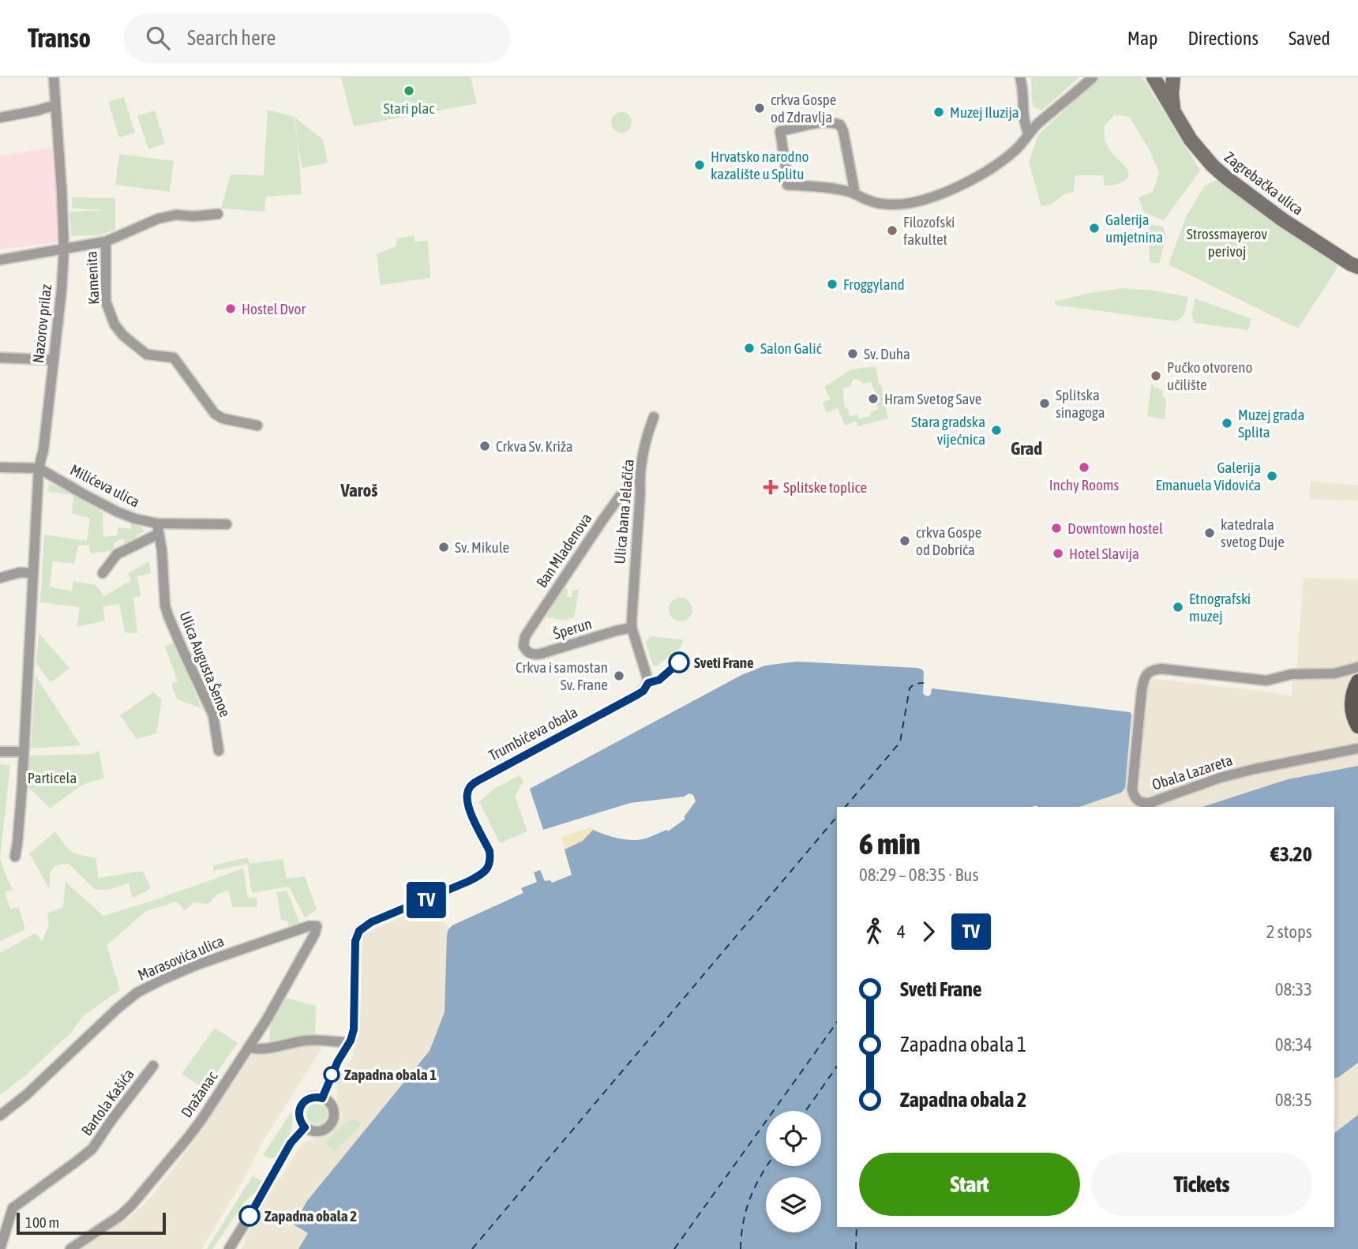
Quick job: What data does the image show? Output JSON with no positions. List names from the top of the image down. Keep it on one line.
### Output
{"streets":{"street":["Zagrebačka ulica","Kamenita","Nazorov prilaz","Milićeva ulica","Ulica bana Jelačića","Ban Mladenova","Šperun","Ulica Augusta Šenoe","Trumbićeva obala","Obala Lazareta","Marasovića ulica","Dražanac","Bartola Kašića"]},"crossings":[["Nazorov prilaz","Milićeva ulica"],["Milićeva ulica","Ulica Augusta Šenoe"],["Ulica bana Jelačića","Ban Mladenova"],["Ulica bana Jelačića","Šperun"],["Ulica bana Jelačića","Trumbićeva obala"],["Ban Mladenova","Šperun"],["Marasovića ulica","Dražanac"]],"districts":["Grad","Varoš"],"parks":["Strossmayerov perivoj","Particela"],"places":{"other":["Stari plac","crkva Gospe od Zdravlja","Muzej Iluzija","Hrvatsko narodno kazalište u Splitu","Galerija umjetnina","Filozofski fakultet","Froggyland","Hostel Dvor","Salon Galić","Sv. Duha","Pučko otvoreno učilište","Hram Svetog Save","Splitska sinagoga","Muzej grada Splita","Stara gradska vijećnica","Crkva Sv. Križa","Inchy Rooms","Galerija Emanuela Vidovića","Downtown hostel","katedrala svetog Duje","crkva Gospe od Dobrića","Sv. Mikule","Hotel Slavija","Etnografski muzej","Sveti Frane","Crkva i samostan Sv. Frane","Zapadna obala 1","Zapadna obala 2"],"health":["Splitske toplice"]},"lines":["bus line TV"],"scale_bar":"100 m","page":{"header":"Transo","search":"Search here","nav":["Map","Directions","Saved"],"on_map":"TV","heading":["6 min","08:29 – 08:35 · Bus","€3.20"],"legs":["4","TV","2 stops"],"list":[{"name":"Sveti Frane","value":"08:33"},{"name":"Zapadna obala 1","value":"08:34"},{"name":"Zapadna obala 2","value":"08:35"}],"buttons":["Start","Tickets"],"scale":"100 m"}}
